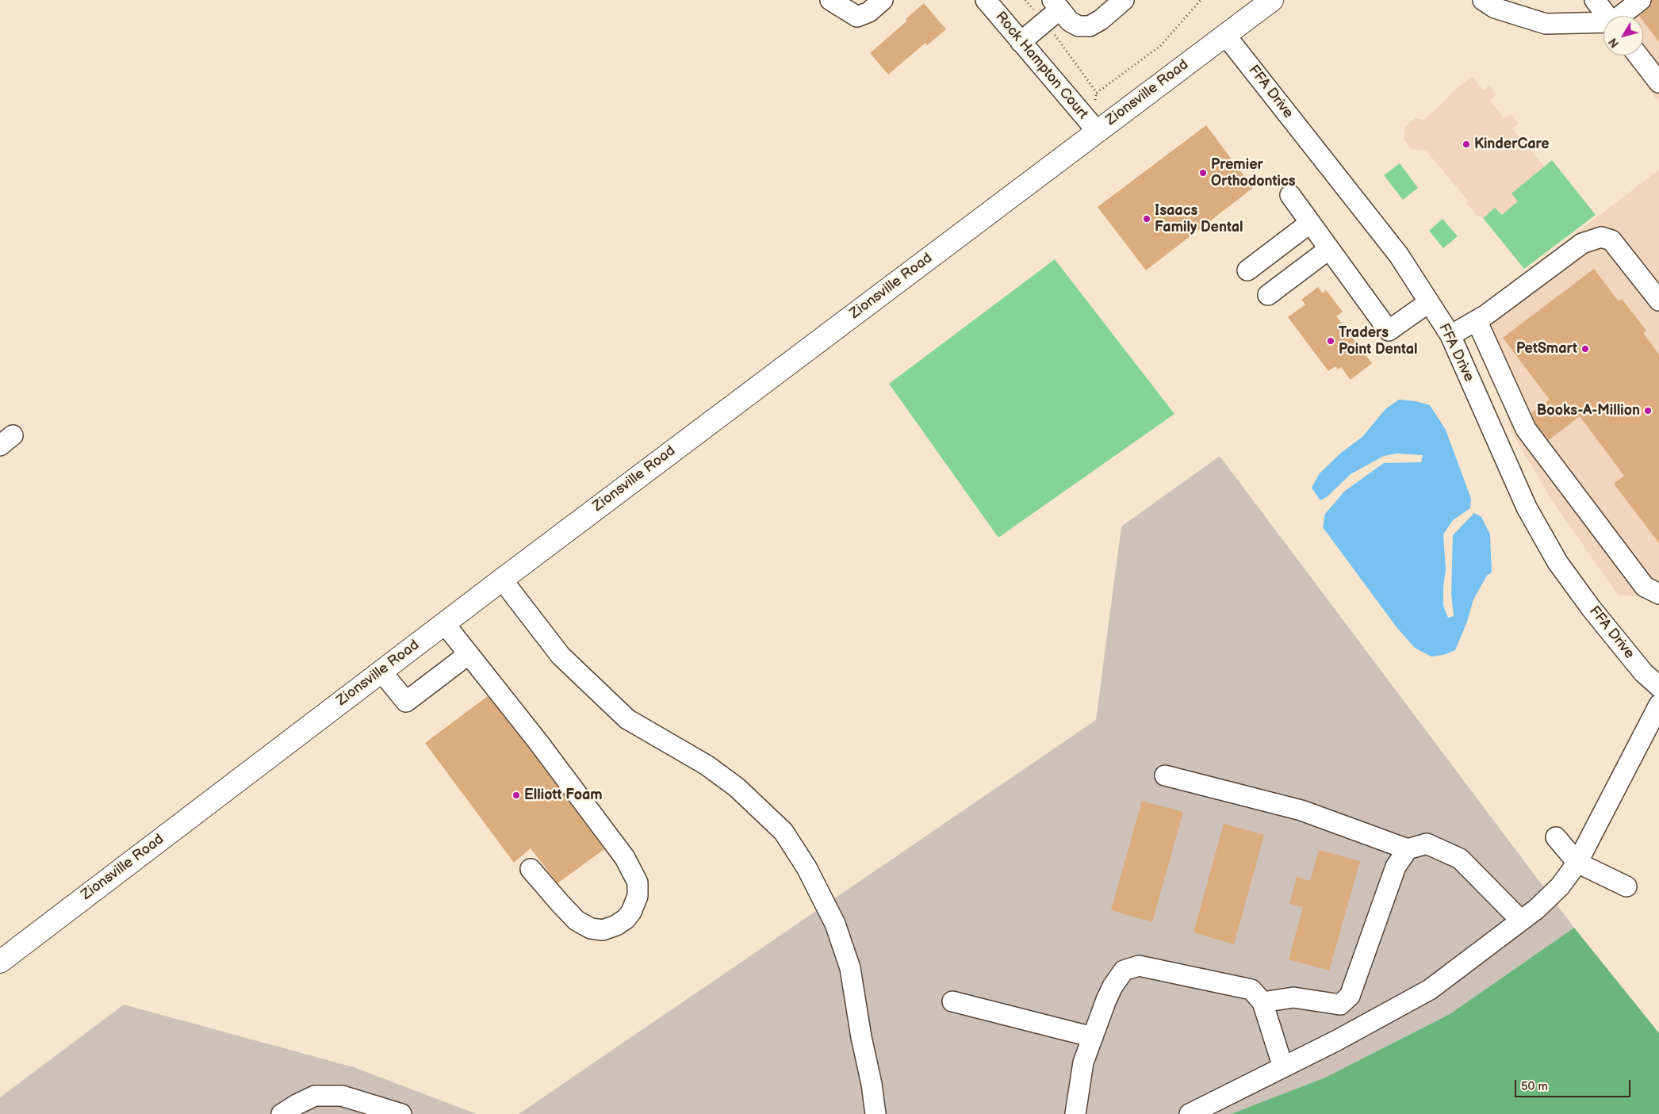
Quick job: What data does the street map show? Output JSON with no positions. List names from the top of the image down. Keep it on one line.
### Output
{"streets":{"main road":["Zionsville Road"],"street":["Rock Hampton Court","FFA Drive"]},"crossings":[["Rock Hampton Court","Zionsville Road"],["FFA Drive","Zionsville Road"]],"places":["KinderCare","Premier Orthodontics","Isaacs Family Dental","Traders Point Dental","PetSmart","Books-A-Million","Elliott Foam"],"scale_bar":"50 m","north":"bottom left"}
